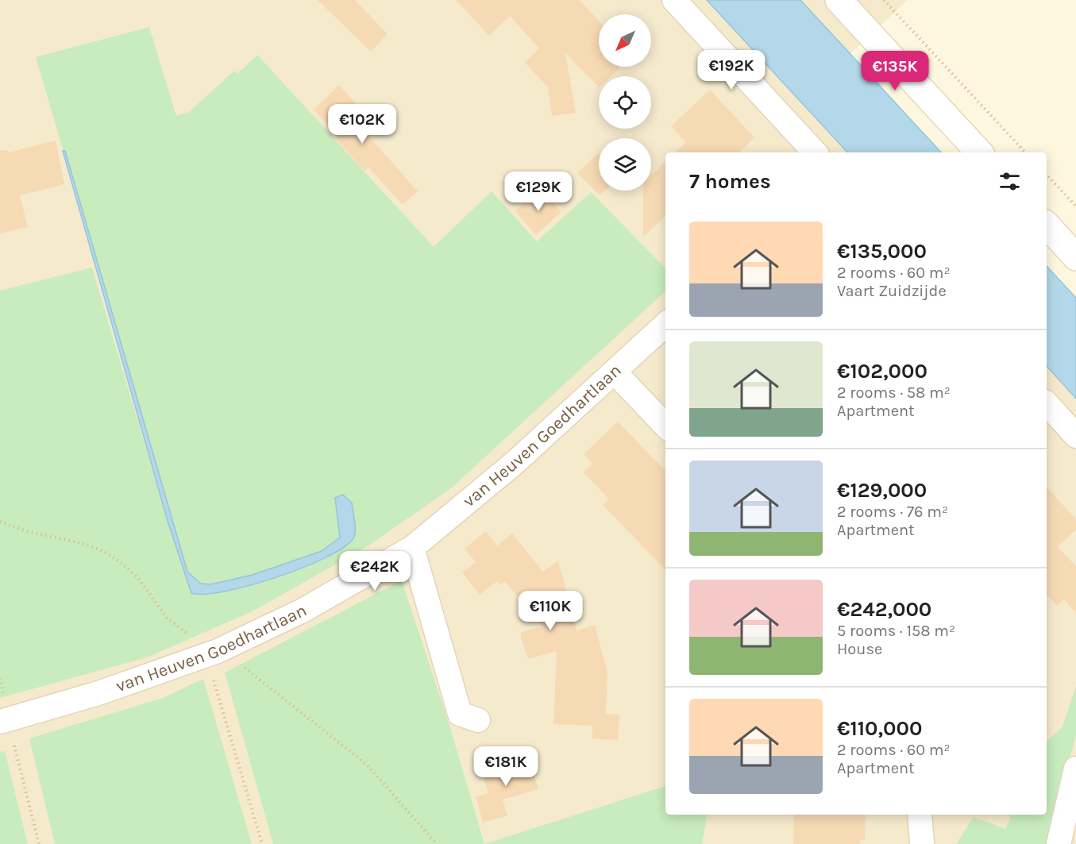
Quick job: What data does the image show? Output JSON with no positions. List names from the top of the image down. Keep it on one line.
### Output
{"streets":{"street":["van Heuven Goedhartlaan"]},"north":"bottom left","page":{"price":["€192K","€135K","€102K","€129K","€242K","€110K","€181K"],"heading":"7 homes","list":[{"name":"€135,000","note":"2 rooms · 60 m² · Vaart Zuidzijde"},{"name":"€102,000","note":"2 rooms · 58 m² · Apartment"},{"name":"€129,000","note":"2 rooms · 76 m² · Apartment"},{"name":"€242,000","note":"5 rooms · 158 m² · House"},{"name":"€110,000","note":"2 rooms · 60 m² · Apartment"}]}}
